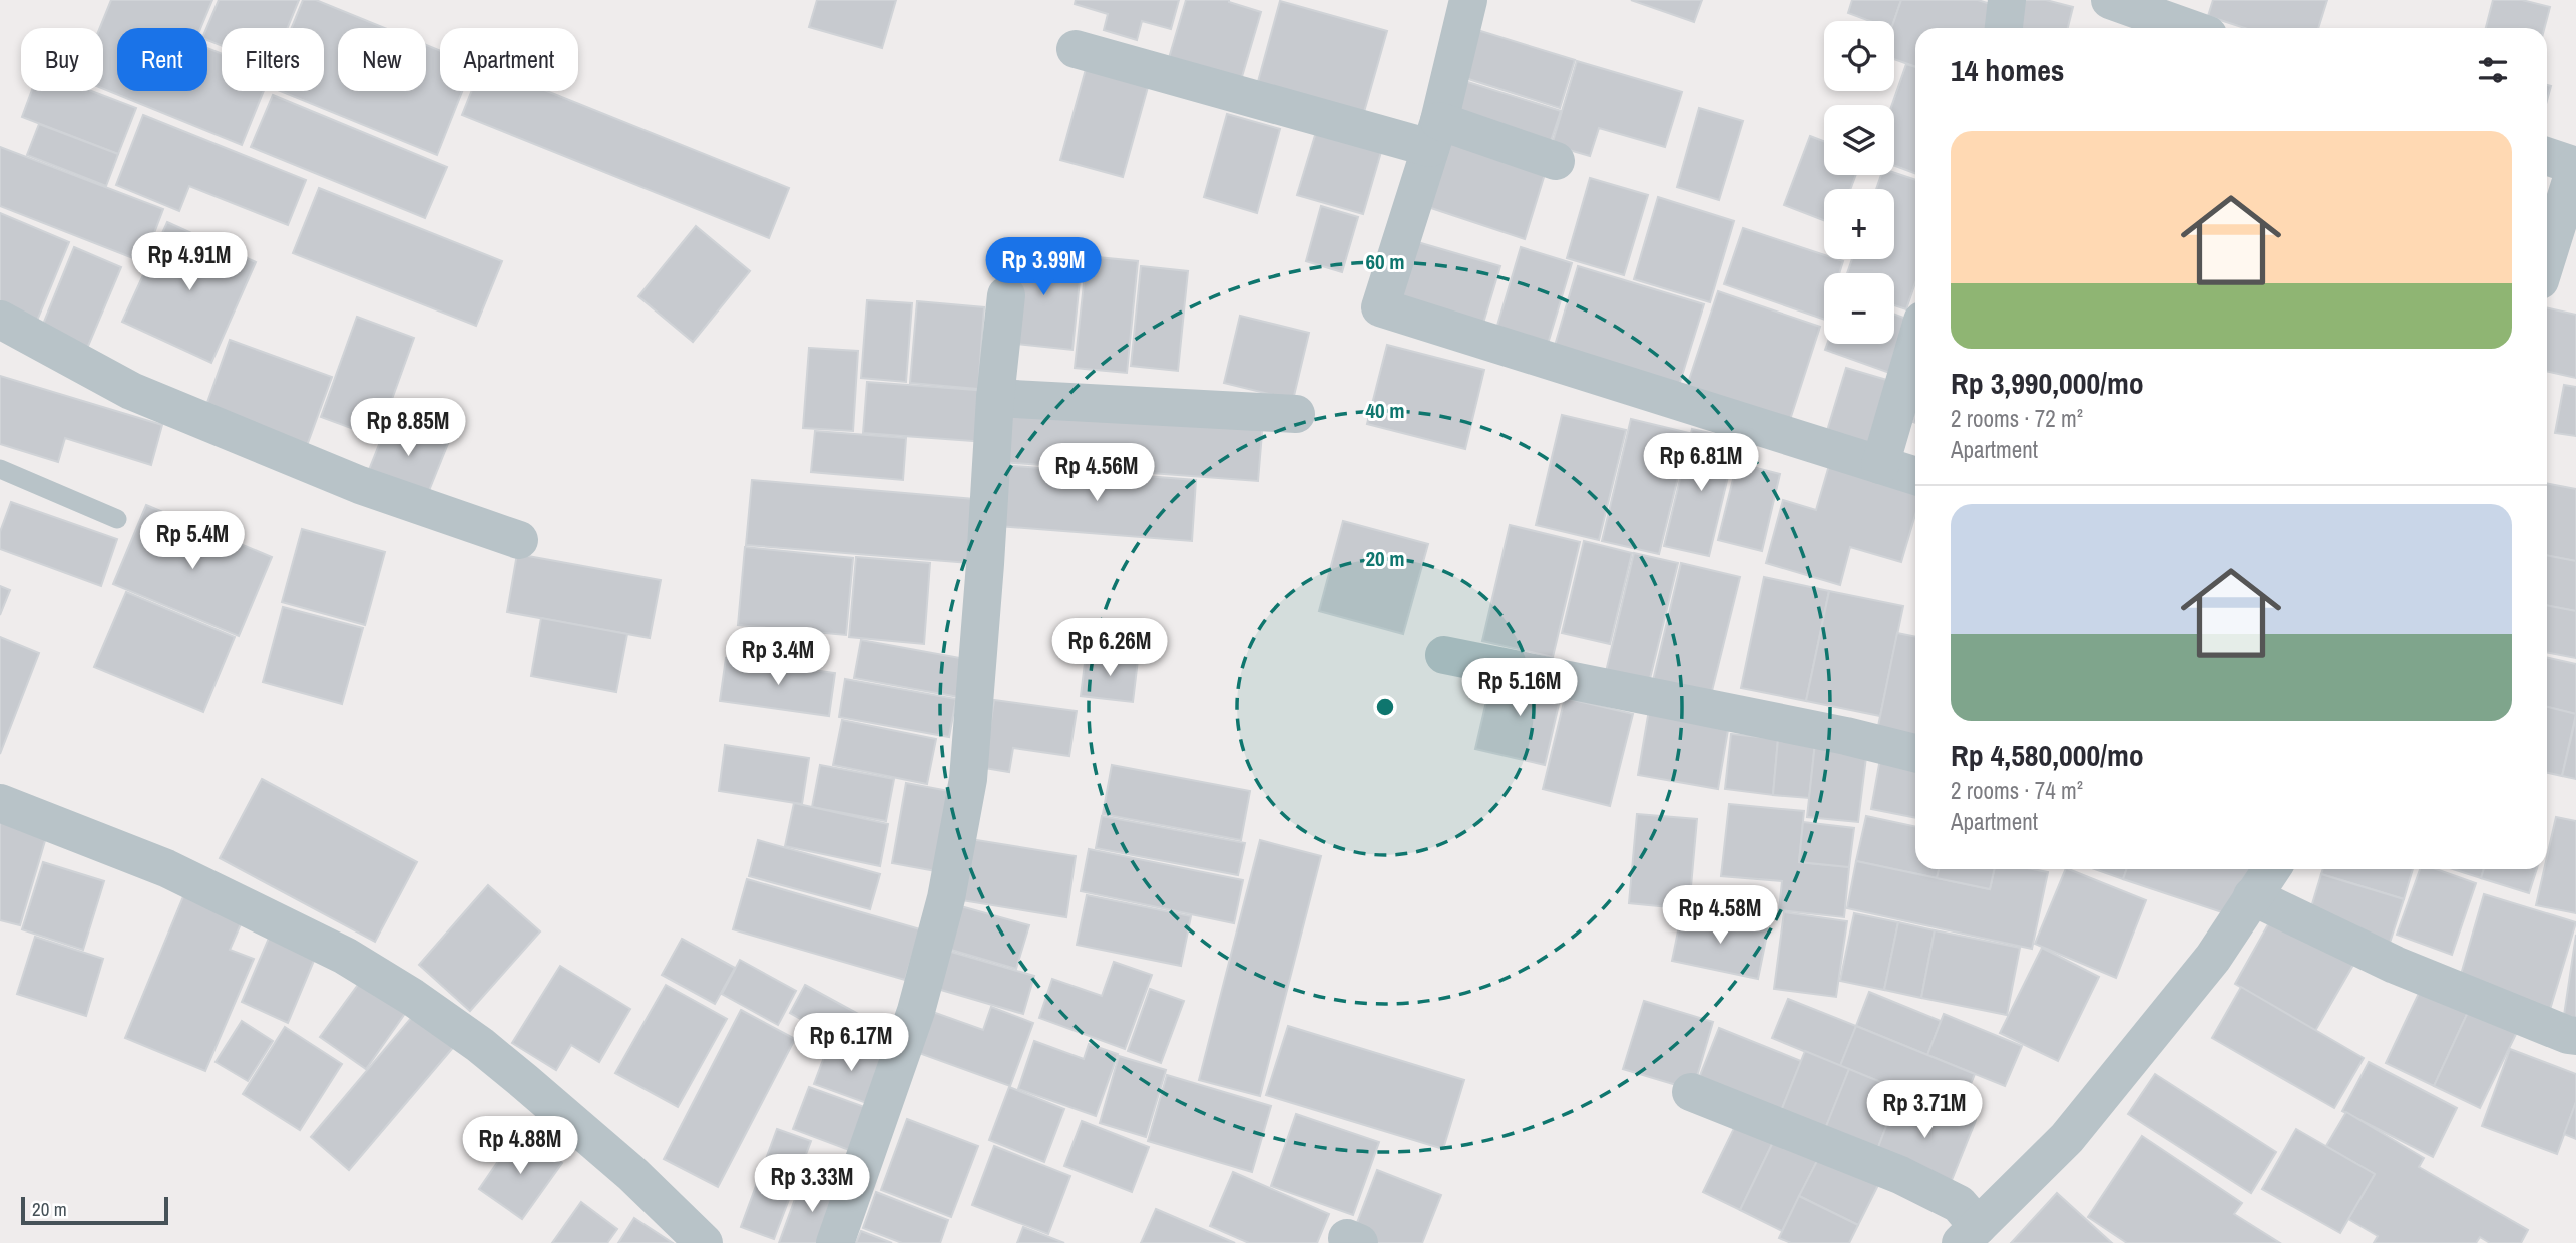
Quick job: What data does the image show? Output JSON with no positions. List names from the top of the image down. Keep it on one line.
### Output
{"scale_bar":"20 m","page":{"map_buttons":["+","−"],"chip":["Buy","Rent","Filters","New","Apartment"],"heading":"14 homes","list":[{"name":"Rp 3,990,000/mo","note":"2 rooms · 72 m² · Apartment"},{"name":"Rp 4,580,000/mo","note":"2 rooms · 74 m² · Apartment"}],"price":["Rp 4.91M","Rp 3.99M","Rp 8.85M","Rp 6.81M","Rp 4.56M","Rp 5.4M","Rp 6.26M","Rp 3.4M","Rp 5.16M","Rp 4.58M","Rp 6.17M","Rp 3.71M","Rp 4.88M","Rp 3.33M"],"scale":"20 m"},"rings":["60 m","40 m","20 m"]}
